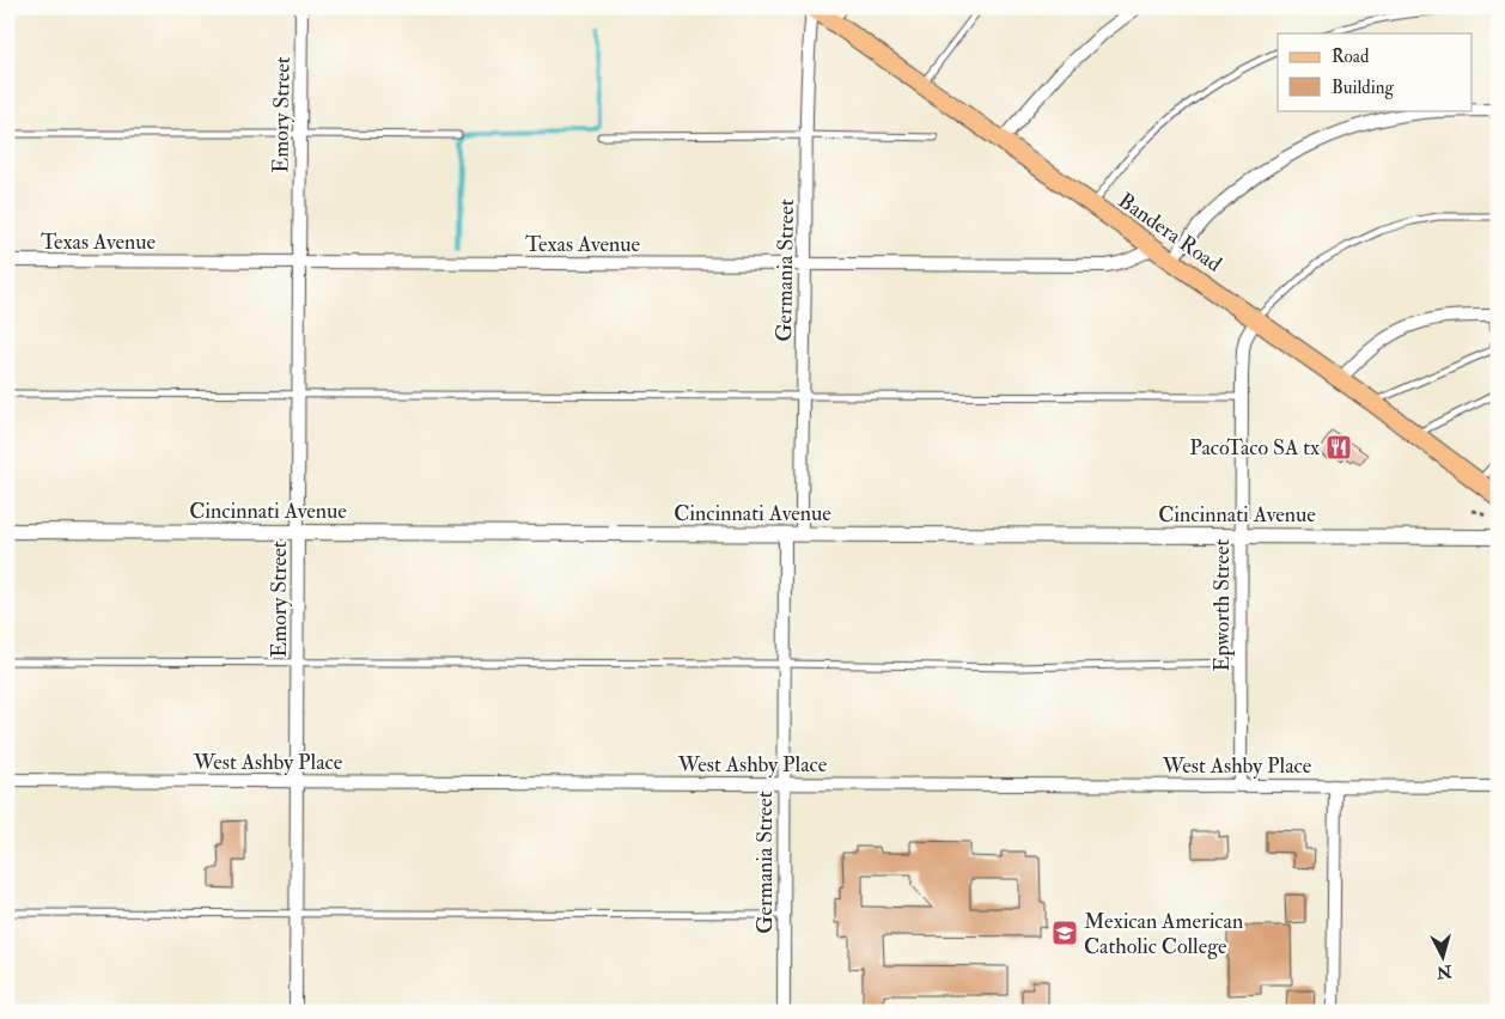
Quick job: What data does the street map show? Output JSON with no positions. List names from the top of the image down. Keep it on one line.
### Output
{"streets":{"main road":["Bandera Road"],"street":["Emory Street","Texas Avenue","Germania Street","Cincinnati Avenue","Epworth Street","West Ashby Place"]},"crossings":[["Emory Street","Texas Avenue"],["Emory Street","Cincinnati Avenue"],["Emory Street","West Ashby Place"],["Bandera Road","Texas Avenue"],["Bandera Road","Germania Street"],["Bandera Road","Epworth Street"],["Texas Avenue","Germania Street"],["Germania Street","Cincinnati Avenue"],["Germania Street","West Ashby Place"],["Cincinnati Avenue","Epworth Street"],["Epworth Street","West Ashby Place"]],"places":{"restaurant":["PacoTaco SA tx"],"school or university":["Mexican American Catholic College"]},"legend":["Road","Building"],"north":"bottom"}
